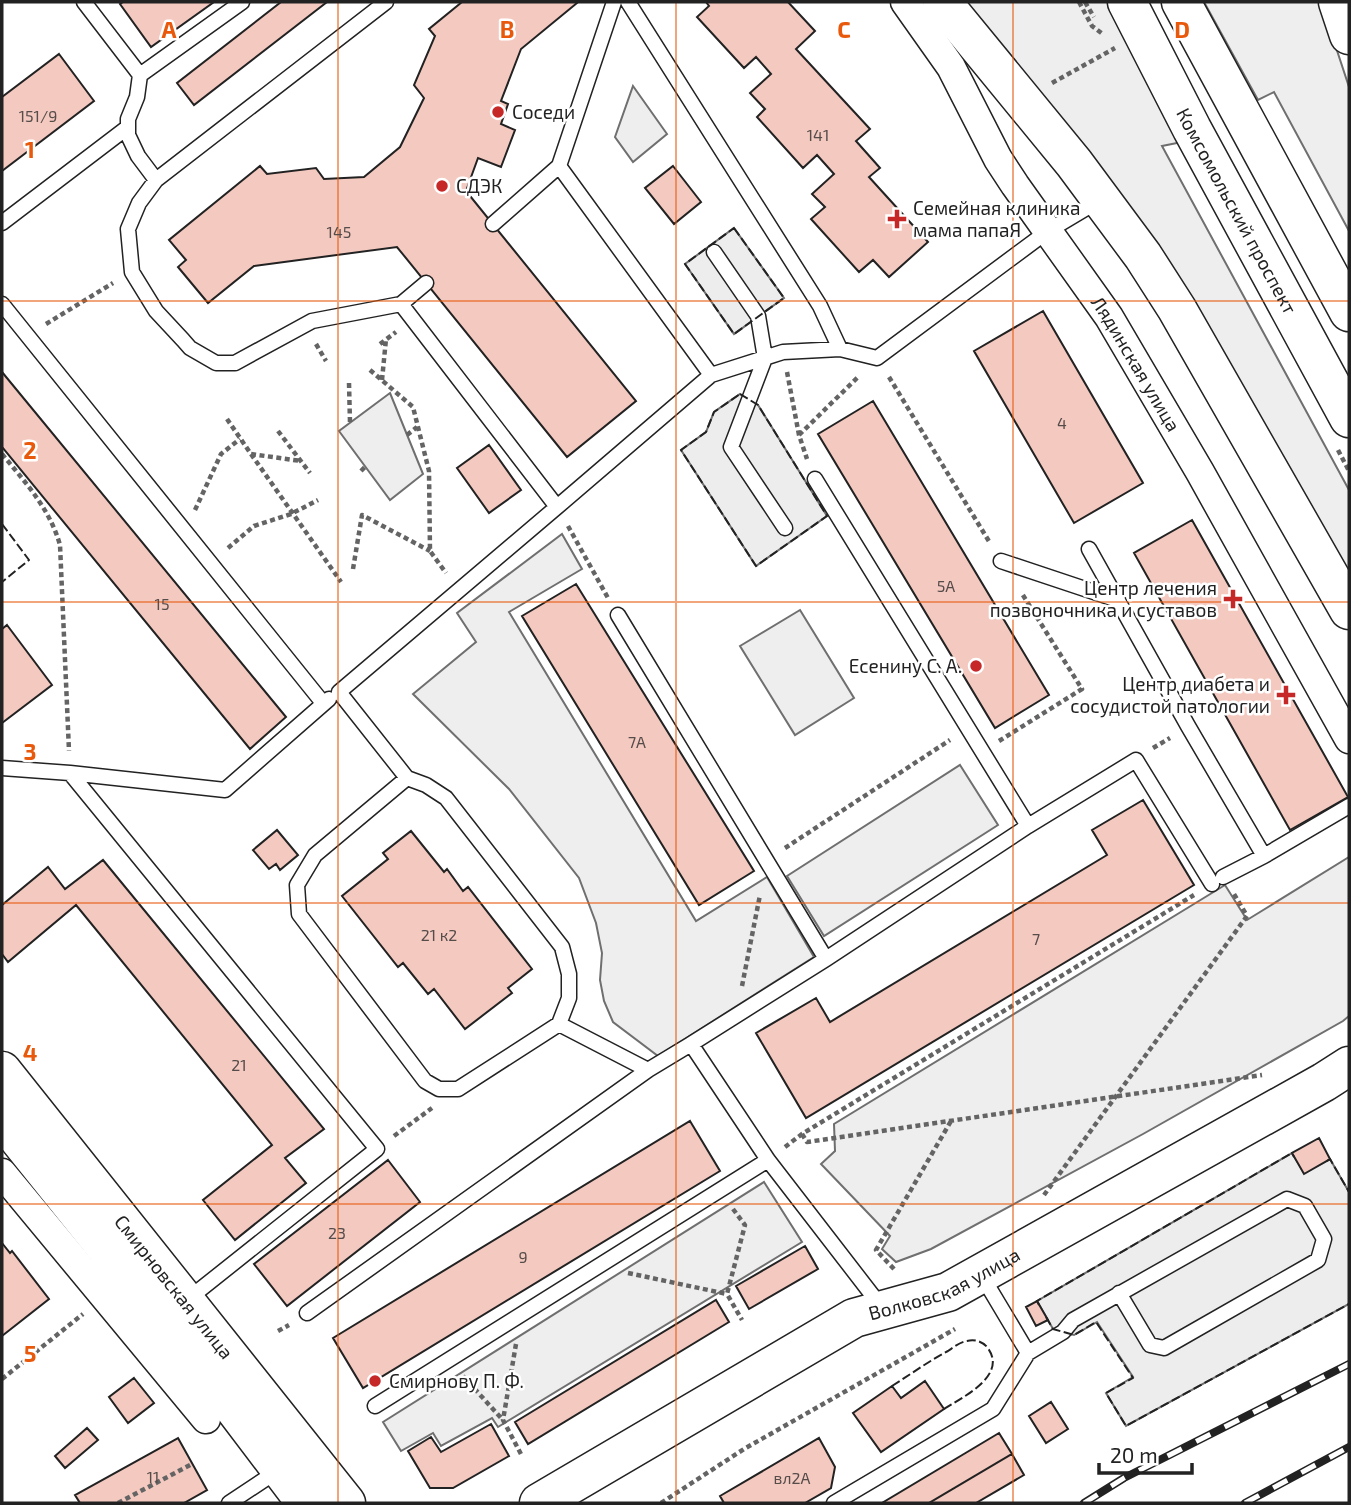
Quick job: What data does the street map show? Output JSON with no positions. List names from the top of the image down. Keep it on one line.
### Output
{"streets":{"main road":["Комсомольский проспект","Волковская улица","Смирновская улица"],"street":["Лядинская улица"]},"places":{"other":["Соседи","СДЭК","Есенину С. А.","Смирнову П. Ф."],"health":["Семейная клиника мама папаЯ","Центр лечения позвоночника и суставов","Центр диабета и сосудистой патологии"]},"house_numbers":["151/9","141","145","4","5А","15","7А","21 к2","7","21","23","9","11","вл2А"],"scale_bar":"20 m","grid":{"columns":["A","B","C","D"],"rows":["1","2","3","4","5"]}}
